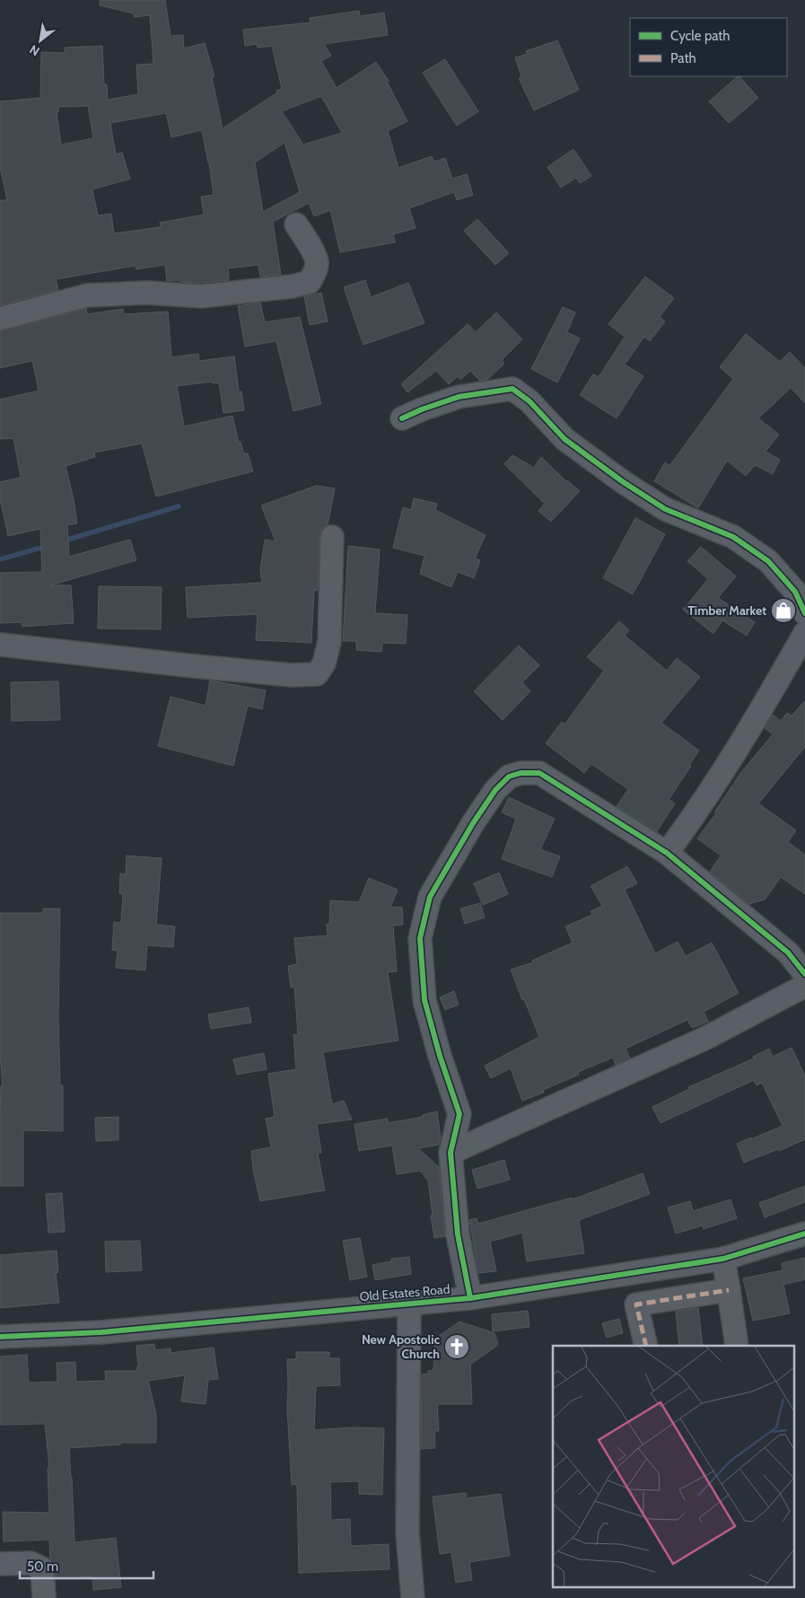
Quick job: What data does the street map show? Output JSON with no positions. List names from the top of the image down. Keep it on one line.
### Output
{"streets":{"street":["Old Estates Road"]},"places":{"shop":["Timber Market"],"church":["New Apostolic Church"]},"legend":["Cycle path","Path"],"scale_bar":"50 m","north":"bottom left"}
